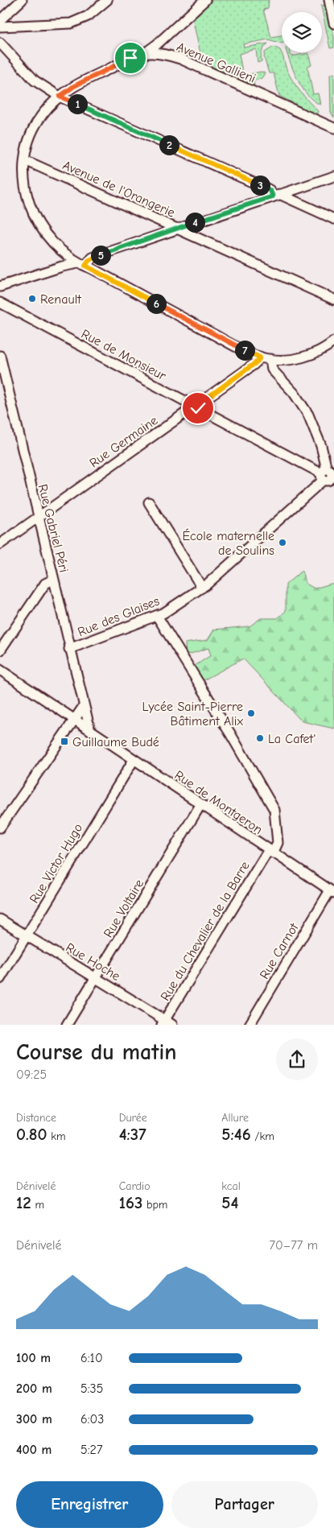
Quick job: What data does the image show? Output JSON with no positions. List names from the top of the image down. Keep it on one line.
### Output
{"streets":{"street":["Avenue Gallieni","Avenue de l'Orangerie","Rue de Monsieur","Rue Germaine","Rue Gabriel Péri","Rue des Glaises","Rue de Montgeron","Rue Victor Hugo","Rue Voltaire","Rue du Chevalier de la Barre","Rue Carnot","Rue Hoche"]},"crossings":[["Avenue Gallieni","Avenue de l'Orangerie"],["Avenue Gallieni","Rue Germaine"],["Rue de Monsieur","Rue Germaine"],["Rue de Monsieur","Rue des Glaises"],["Rue Germaine","Rue Gabriel Péri"],["Rue Gabriel Péri","Rue des Glaises"],["Rue des Glaises","Rue du Chevalier de la Barre"],["Rue de Montgeron","Rue Victor Hugo"],["Rue de Montgeron","Rue Voltaire"],["Rue de Montgeron","Rue du Chevalier de la Barre"],["Rue de Montgeron","Rue Carnot"],["Rue Victor Hugo","Rue Hoche"],["Rue Voltaire","Rue Hoche"],["Rue du Chevalier de la Barre","Rue Hoche"]],"places":{"other":["Renault","École maternelle de Soulins","Lycée Saint-Pierre Bâtiment Alix","La Cafet'"],"transit":["Guillaume Budé"]},"page":{"pins":["1","2","3","4","5","6","7"],"heading":["Course du matin","09:25"],"stats":[["Distance","0.80 km"],["Durée","4:37"],["Allure","5:46 /km"],["Dénivelé","12 m"],["Cardio","163 bpm"],["kcal","54"]],"chart":["Dénivelé","70–77 m"],"list":[{"name":"100 m","note":"6:10"},{"name":"200 m","note":"5:35"},{"name":"300 m","note":"6:03"},{"name":"400 m","note":"5:27"}],"buttons":["Enregistrer","Partager"]}}
